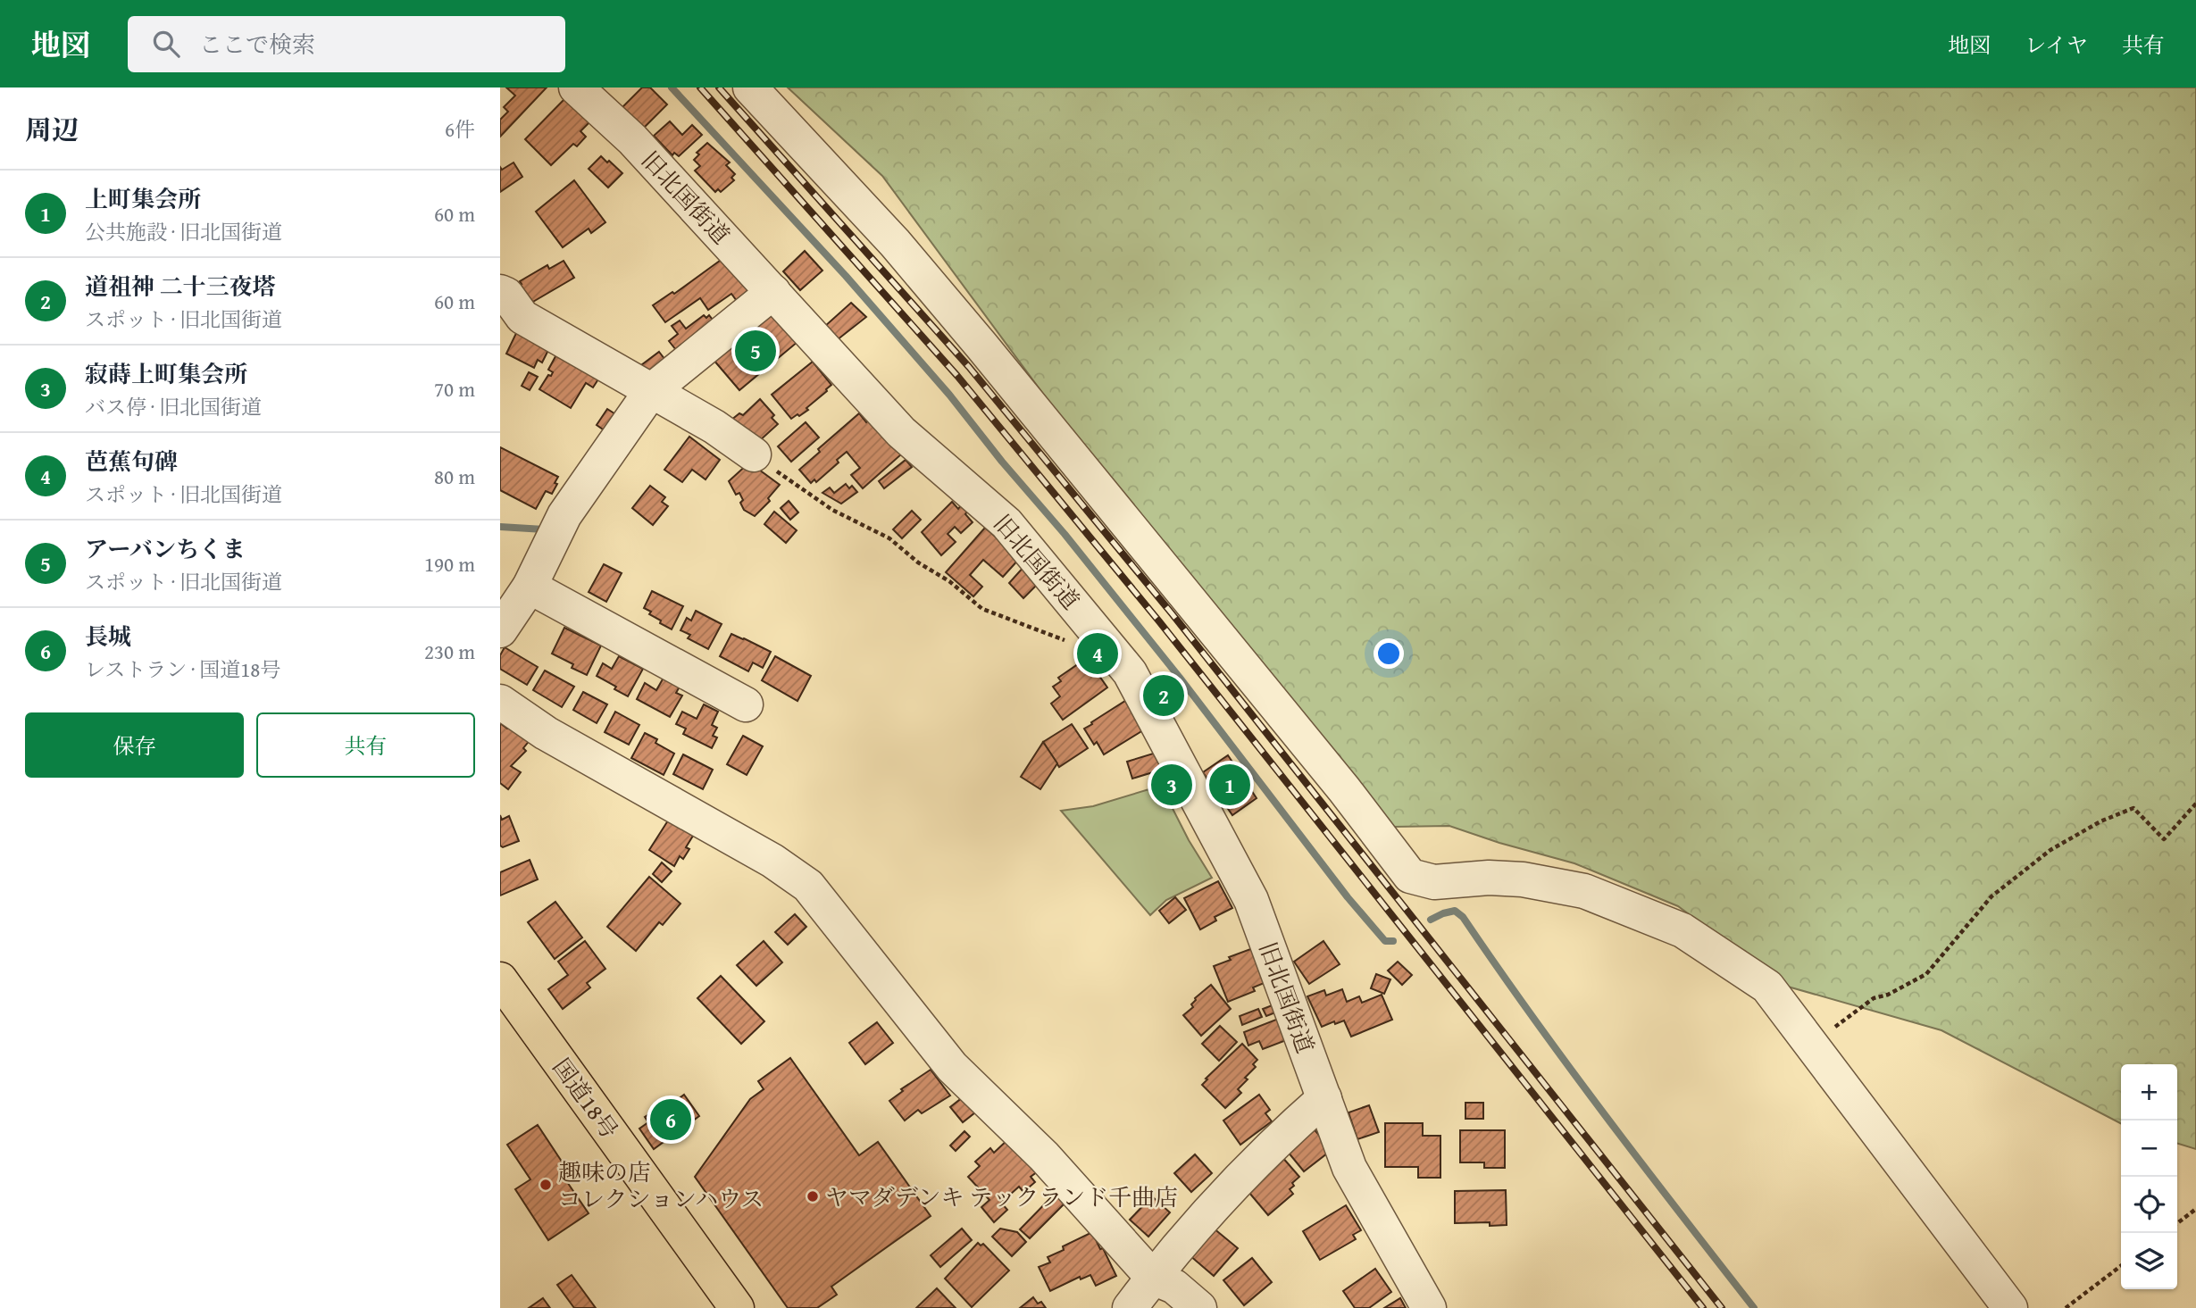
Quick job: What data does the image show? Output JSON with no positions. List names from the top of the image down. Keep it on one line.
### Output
{"streets":{"highway":["国道18号"],"street":["旧北国街道"]},"places":["趣味の店 コレクションハウス","ヤマダデンキ テックランド千曲店"],"page":{"header":"地図","search":"ここで検索","nav":["地図","レイヤ","共有"],"heading":["周辺","6件"],"list":[{"mark":"1","name":"上町集会所","note":"公共施設 · 旧北国街道","value":"60 m"},{"mark":"2","name":"道祖神 二十三夜塔","note":"スポット · 旧北国街道","value":"60 m"},{"mark":"3","name":"寂蒔上町集会所","note":"バス停 · 旧北国街道","value":"70 m"},{"mark":"4","name":"芭蕉句碑","note":"スポット · 旧北国街道","value":"80 m"},{"mark":"5","name":"アーバンちくま","note":"スポット · 旧北国街道","value":"190 m"},{"mark":"6","name":"長城","note":"レストラン · 国道18号","value":"230 m"}],"pins":["5","4","2","1","3","6"],"buttons":["保存","共有"],"map_buttons":["+","−"]}}
